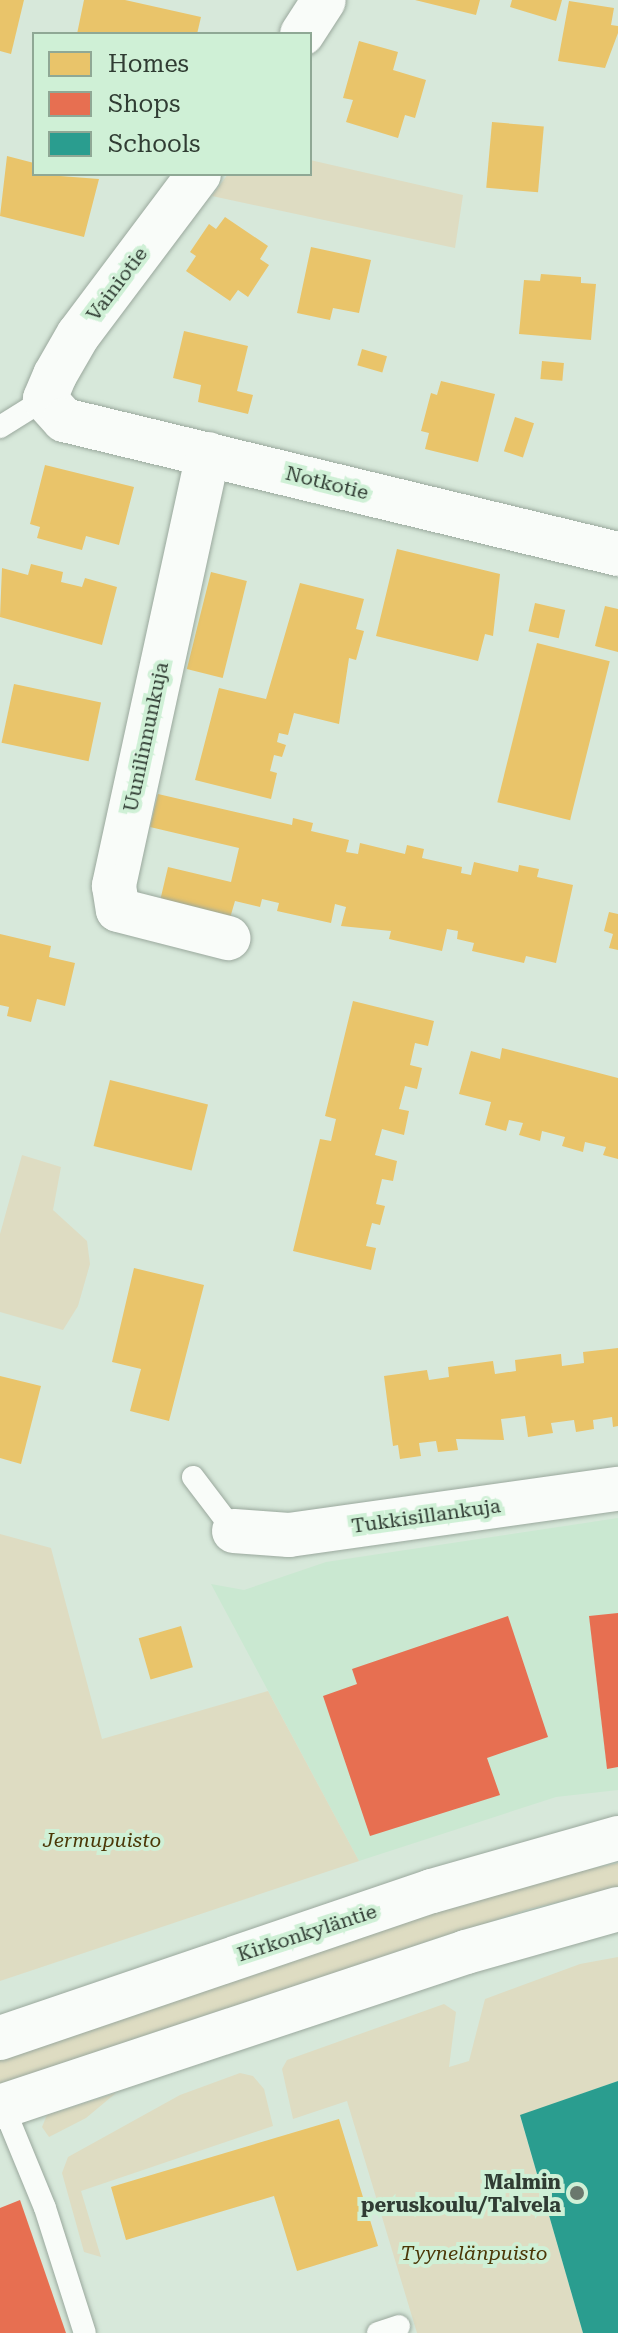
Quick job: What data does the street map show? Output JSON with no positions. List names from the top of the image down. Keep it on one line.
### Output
{"streets":{"street":["Vainiotie","Notkotie","Uunilinnunkuja","Tukkisillankuja","Kirkonkyläntie"]},"crossings":[["Vainiotie","Notkotie"],["Notkotie","Uunilinnunkuja"]],"parks":["Jermupuisto","Tyynelänpuisto"],"places":["Malmin peruskoulu/Talvela"],"legend":["Homes","Shops","Schools"]}
